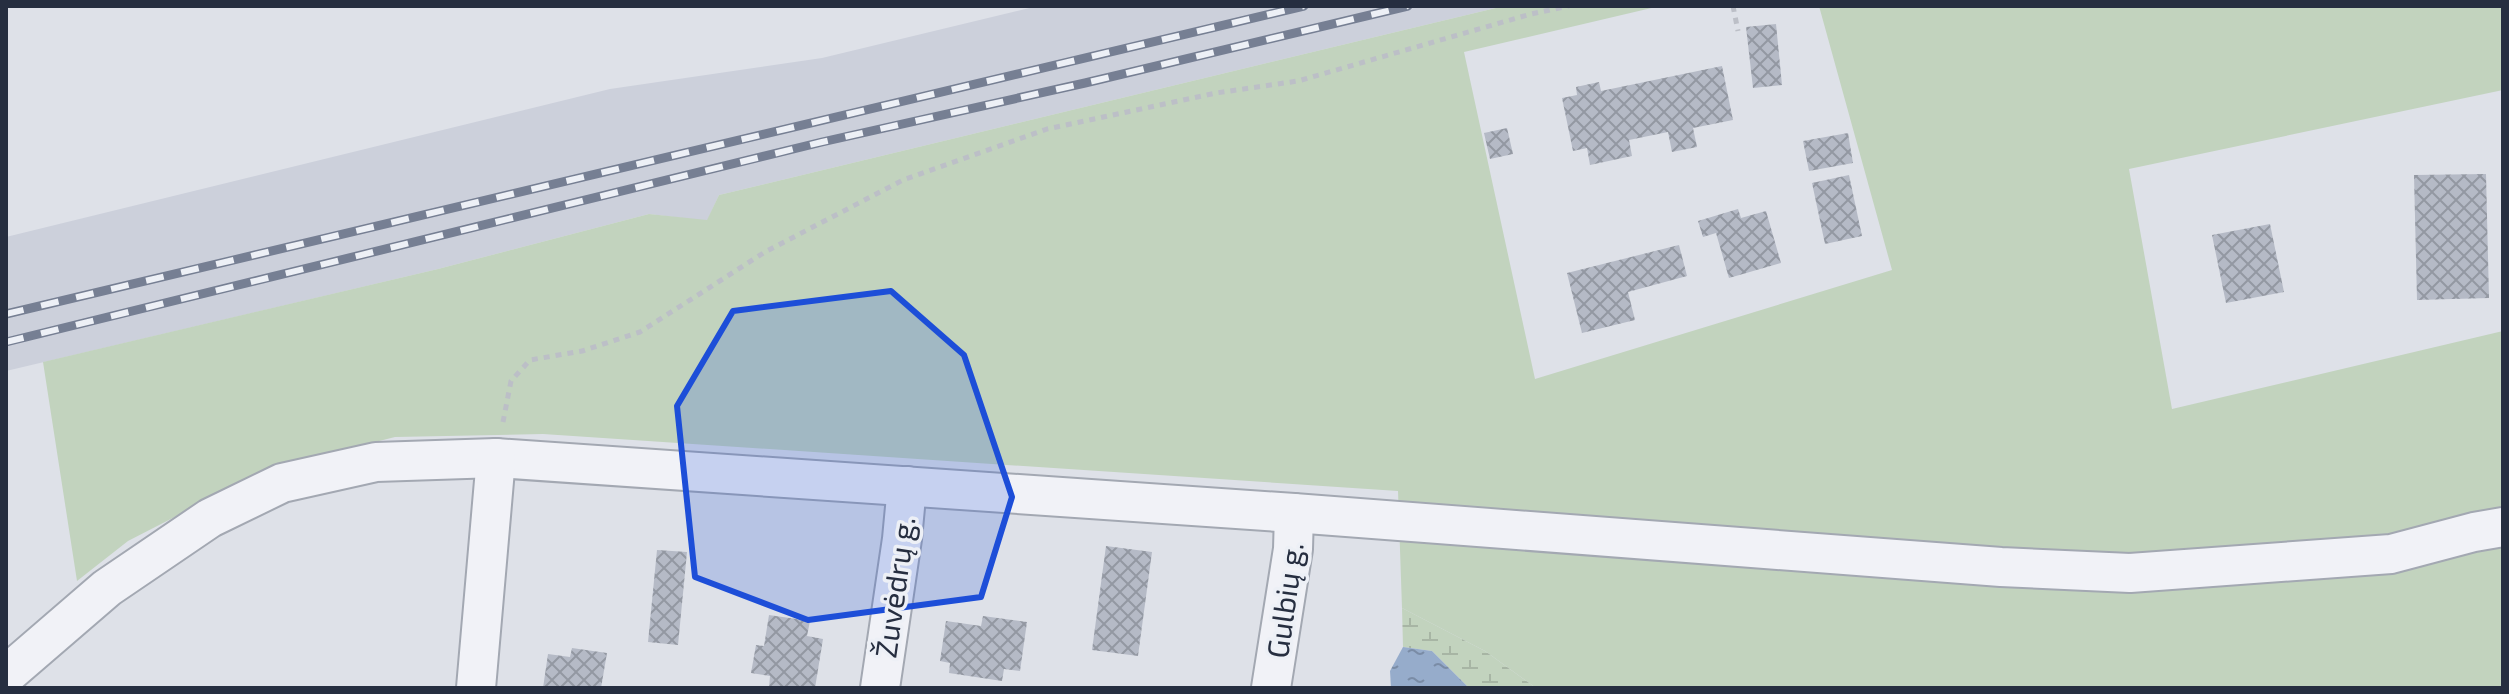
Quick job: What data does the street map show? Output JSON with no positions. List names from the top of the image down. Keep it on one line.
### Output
{"streets":{"street":["Žuvėdrų g.","Gulbių g."]}}
